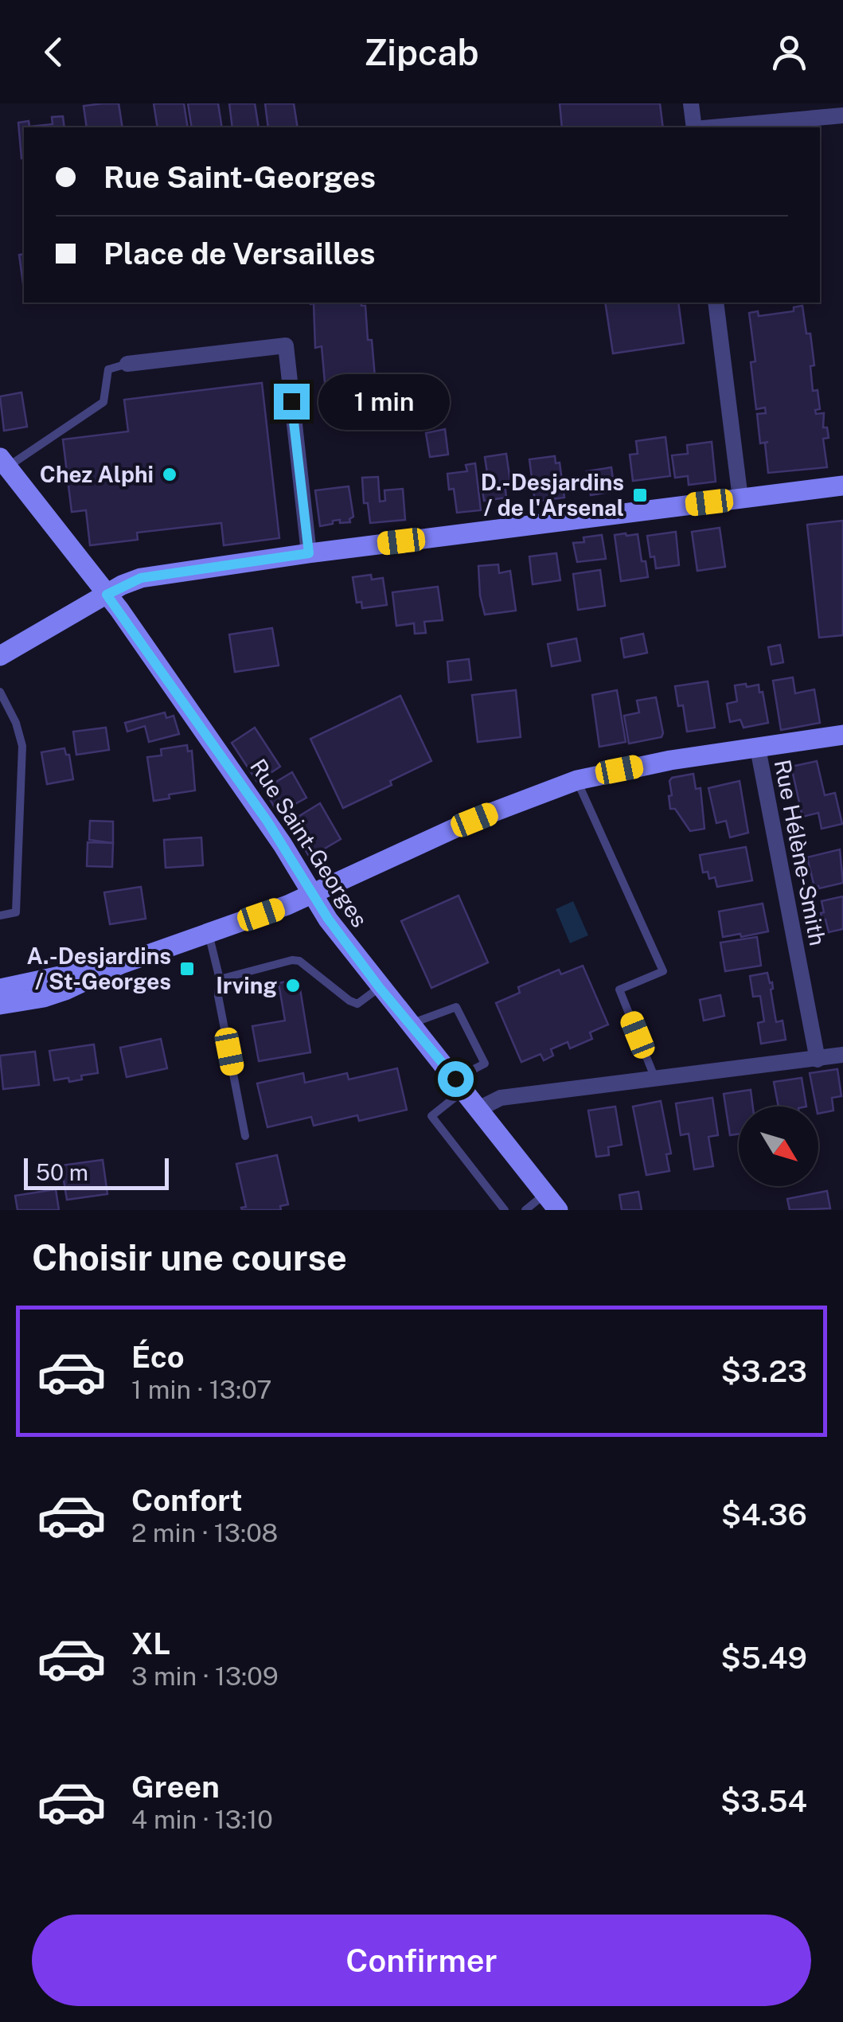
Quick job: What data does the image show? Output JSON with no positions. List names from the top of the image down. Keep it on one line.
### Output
{"streets":{"main road":["Rue Saint-Georges"],"street":["Rue Hélène-Smith"]},"places":{"other":["Chez Alphi","Irving"],"transit":["D.-Desjardins / de l'Arsenal","A.-Desjardins / St-Georges"]},"scale_bar":"50 m","north":"bottom right","page":{"header":"Zipcab","banner":["Rue Saint-Georges","Place de Versailles"],"bubble":"1 min","scale":"50 m","heading":"Choisir une course","list":[{"name":"Éco","note":"1 min · 13:07","value":"$3.23"},{"name":"Confort","note":"2 min · 13:08","value":"$4.36"},{"name":"XL","note":"3 min · 13:09","value":"$5.49"},{"name":"Green","note":"4 min · 13:10","value":"$3.54"}],"buttons":"Confirmer"}}
